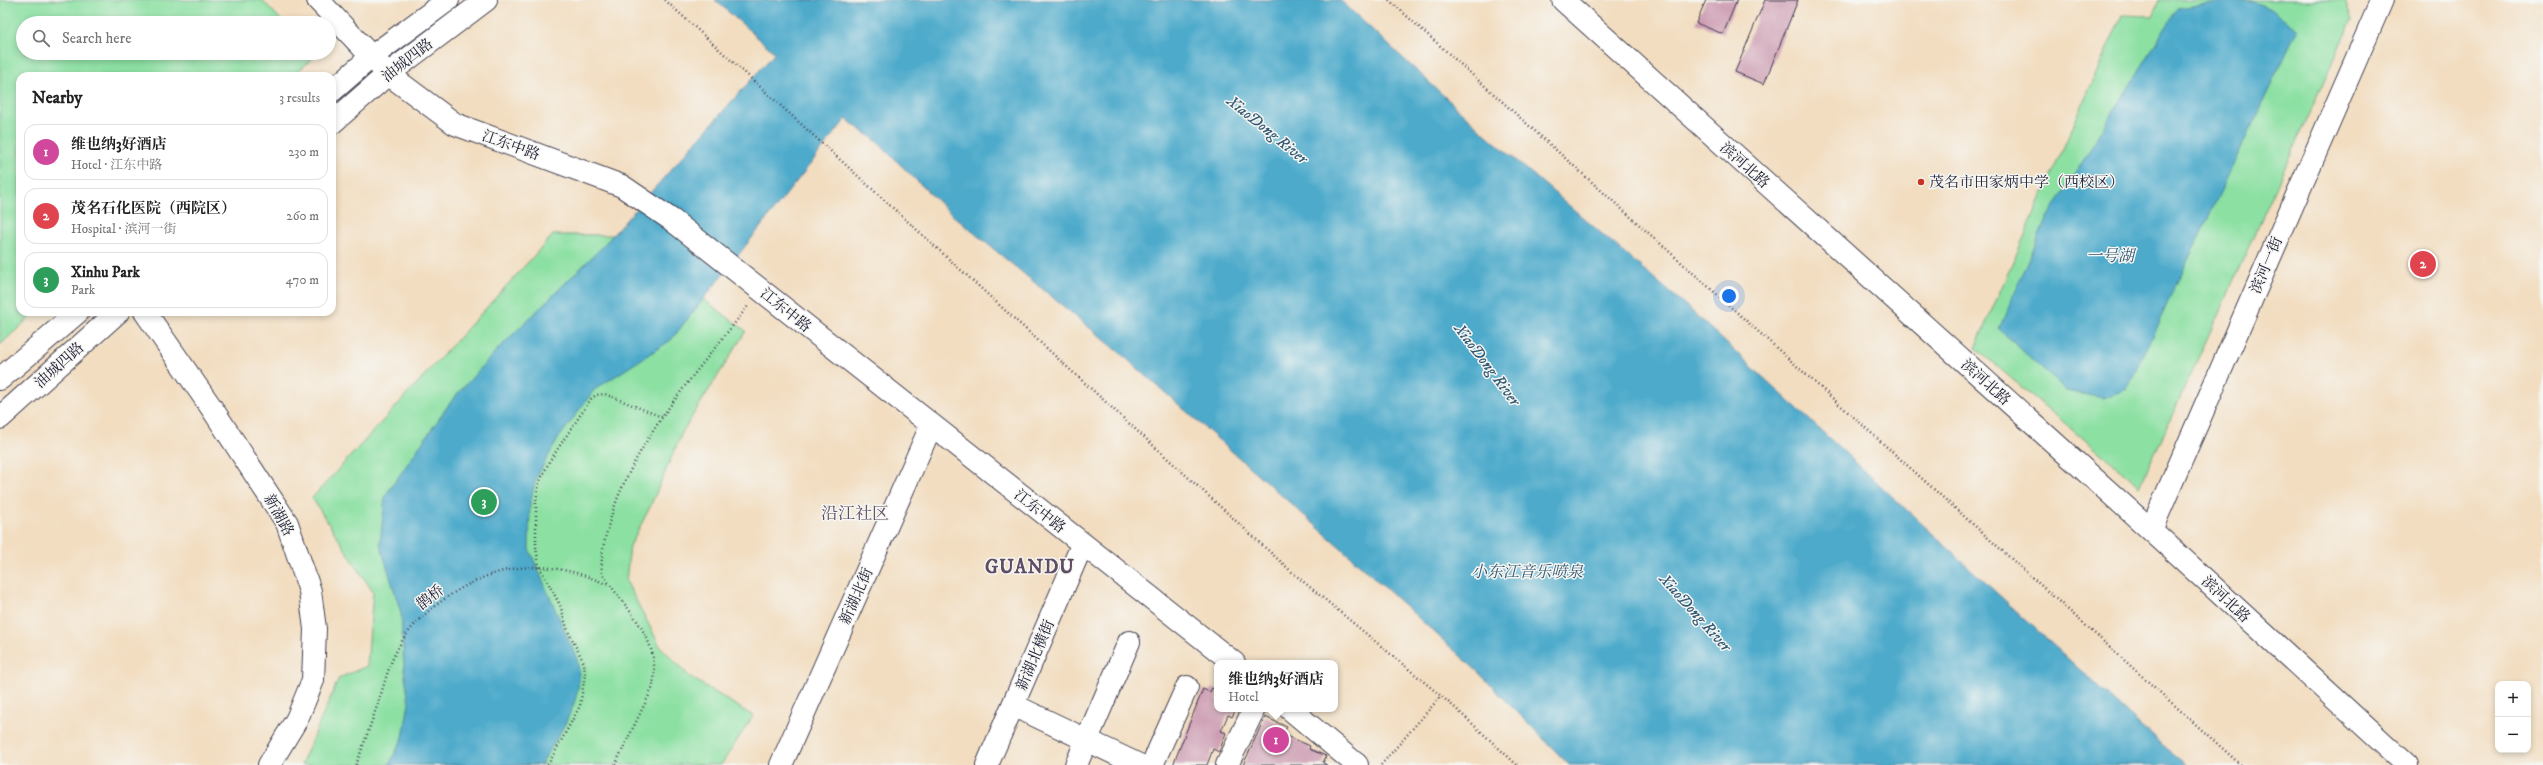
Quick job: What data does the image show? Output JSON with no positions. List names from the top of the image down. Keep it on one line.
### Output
{"streets":{"street":["油城四路","江东中路","滨河北路","滨河一街","新湖路","新湖北街","新湖北横街"],"path":["鹊桥"]},"crossings":[["油城四路","江东中路"],["江东中路","新湖北街"],["江东中路","新湖北横街"],["滨河北路","滨河一街"]],"districts":["沿江社区","GUANDU"],"water":["XiaoDong River","一号湖","小东江音乐喷泉"],"places":["茂名市田家炳中学（西校区）"],"page":{"search":"Search here","heading":["Nearby","3 results"],"list":[{"mark":"1","name":"维也纳3好酒店","note":"Hotel · 江东中路","value":"230 m"},{"mark":"2","name":"茂名石化医院（西院区）","note":"Hospital · 滨河一街","value":"260 m"},{"mark":"3","name":"Xinhu Park","note":"Park","value":"470 m"}],"pins":["2","3","1"],"popup":["维也纳3好酒店","Hotel"],"map_buttons":["+","−"]}}
